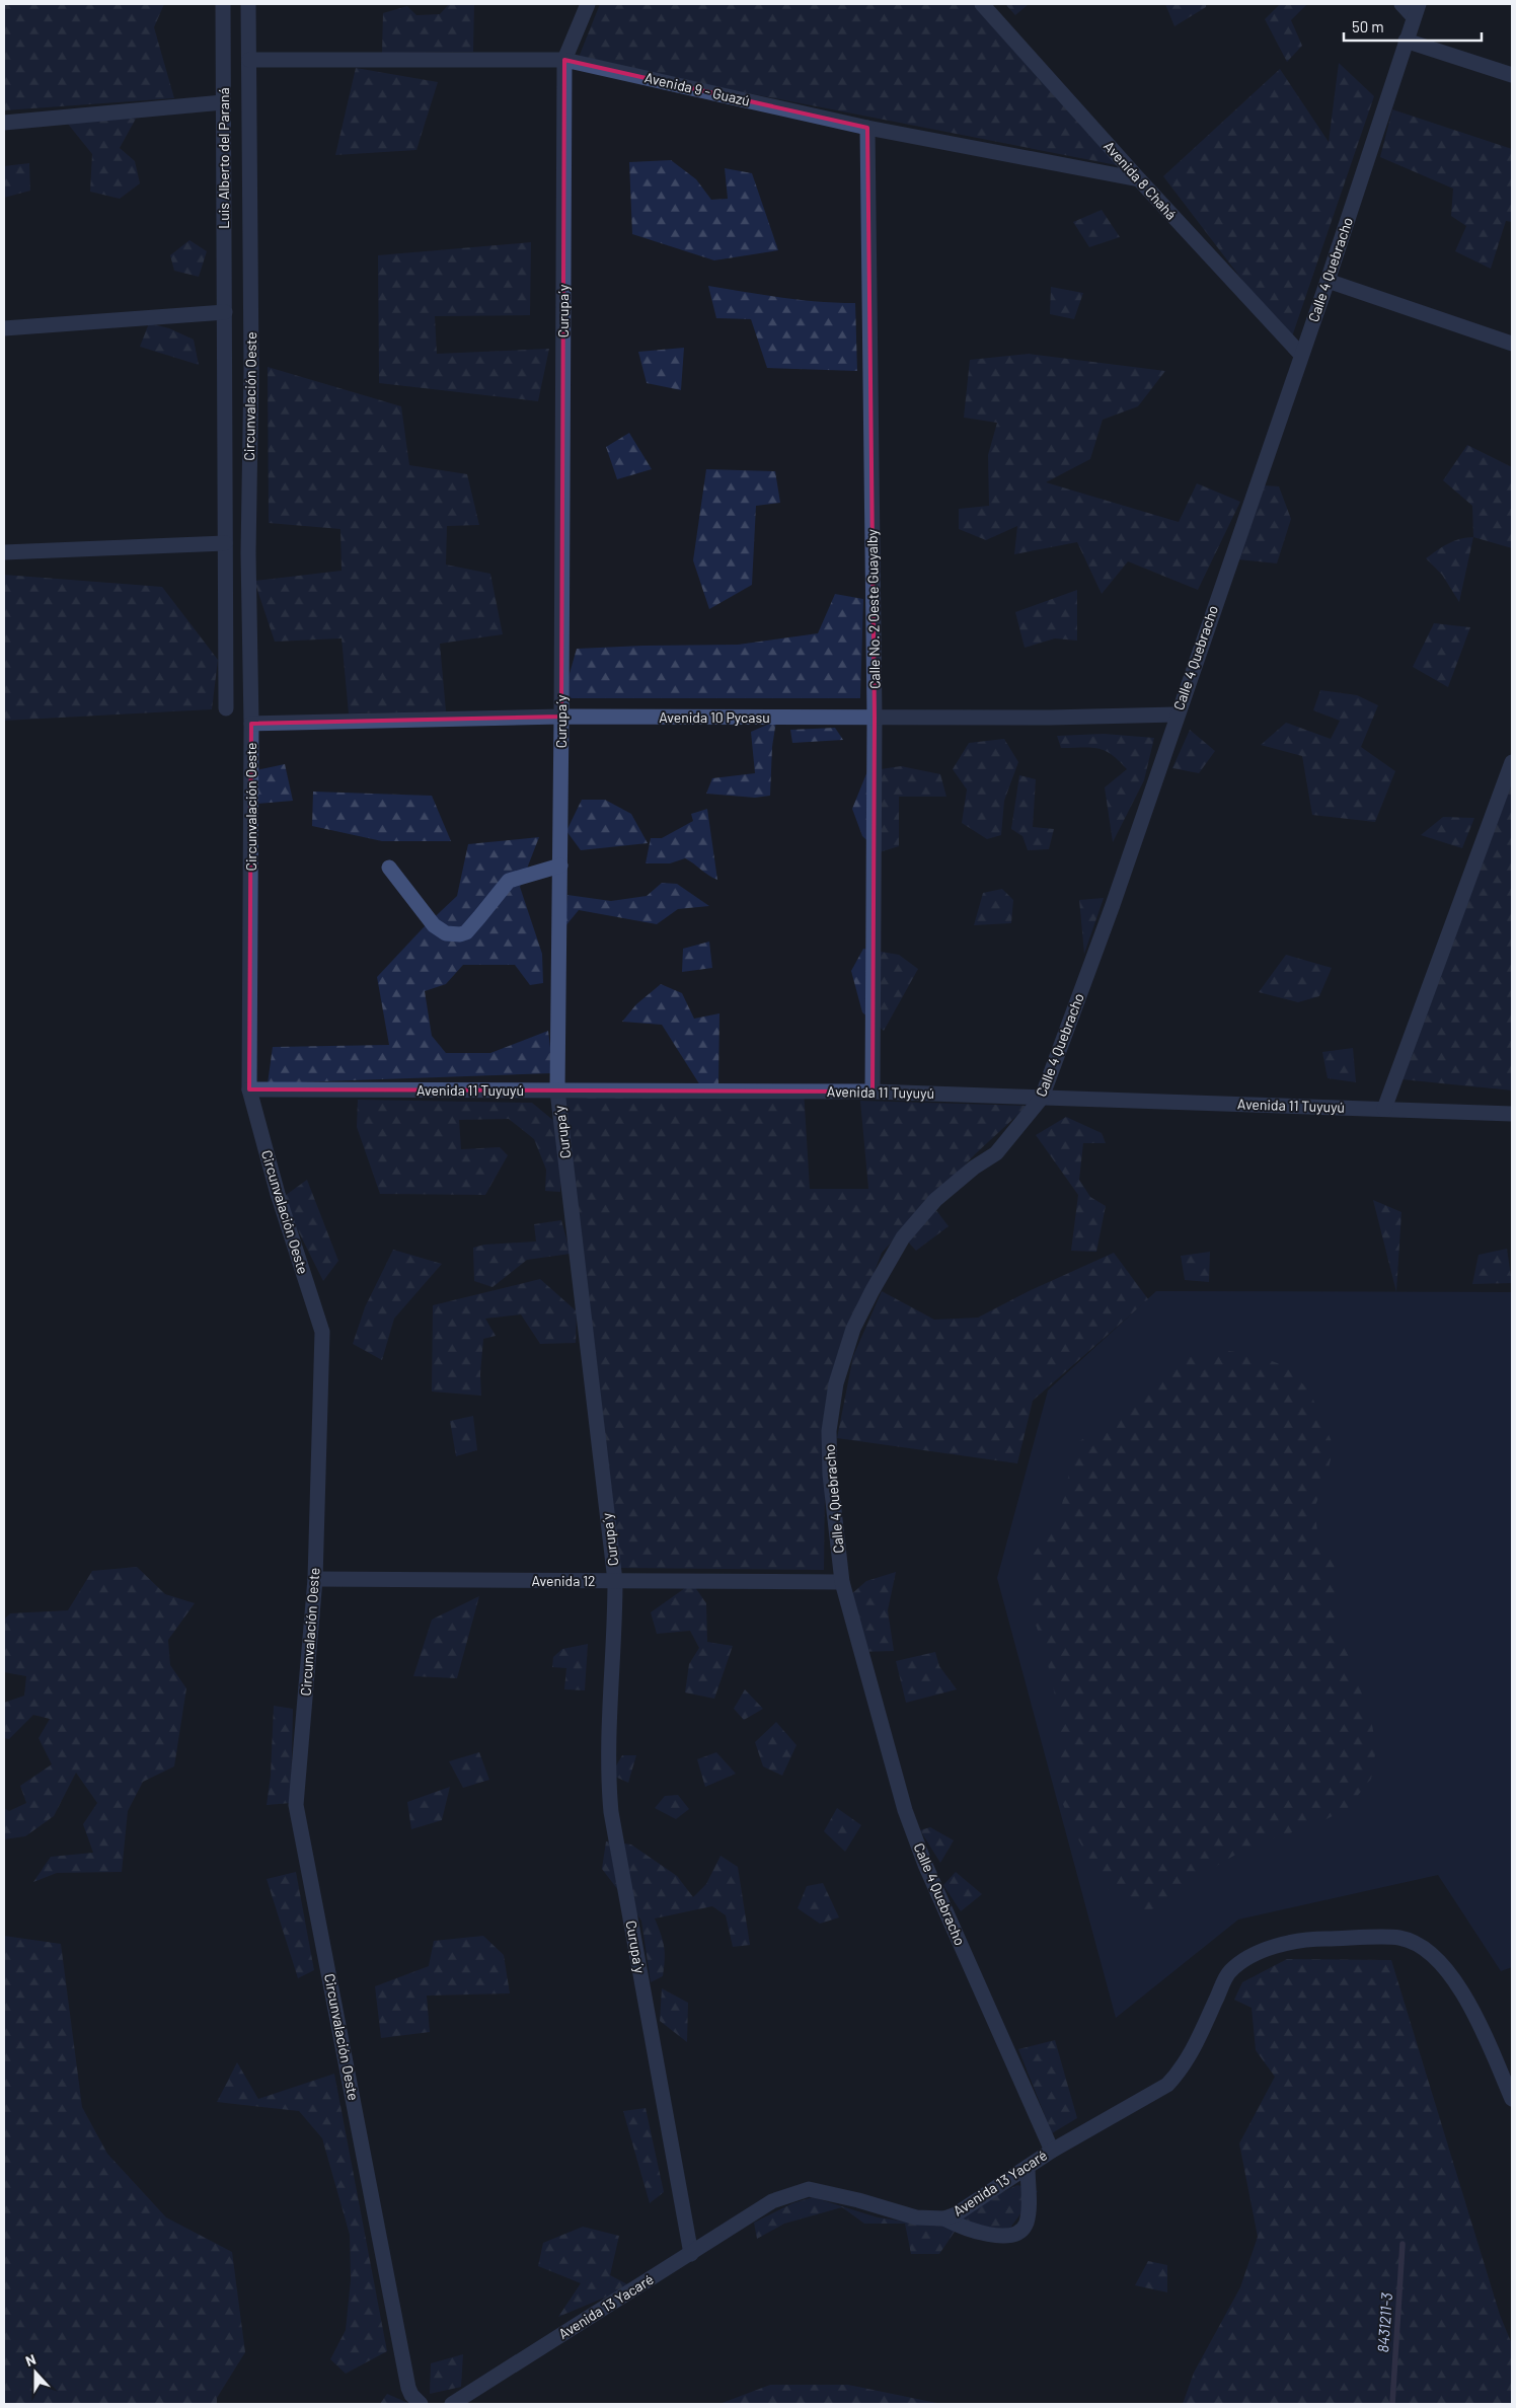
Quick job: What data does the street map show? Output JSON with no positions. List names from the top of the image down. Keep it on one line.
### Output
{"streets":{"street":["Avenida 9 - Guazú","Luis Alberto del Paraná","Avenida 8 Chahá","Calle 4 Quebracho","Curupa´y","Circunvalación Oeste","Calle No. 2 Oeste Guayalby","Avenida 10 Pycasu","Avenida 11 Tuyuyú","Avenida 12","Avenida 13 Yacaré"]},"crossings":[["Avenida 9 - Guazú","Avenida 8 Chahá"],["Avenida 9 - Guazú","Curupa´y"],["Avenida 9 - Guazú","Circunvalación Oeste"],["Avenida 9 - Guazú","Calle No. 2 Oeste Guayalby"],["Avenida 8 Chahá","Calle 4 Quebracho"],["Calle 4 Quebracho","Avenida 10 Pycasu"],["Calle 4 Quebracho","Avenida 11 Tuyuyú"],["Calle 4 Quebracho","Avenida 12"],["Calle 4 Quebracho","Avenida 13 Yacaré"],["Curupa´y","Avenida 10 Pycasu"],["Curupa´y","Avenida 11 Tuyuyú"],["Curupa´y","Avenida 12"],["Curupa´y","Avenida 13 Yacaré"],["Circunvalación Oeste","Avenida 10 Pycasu"],["Circunvalación Oeste","Avenida 11 Tuyuyú"],["Circunvalación Oeste","Avenida 12"],["Calle No. 2 Oeste Guayalby","Avenida 10 Pycasu"],["Calle No. 2 Oeste Guayalby","Avenida 11 Tuyuyú"]],"water":["8431211-3"],"scale_bar":"50 m","north":"top"}
